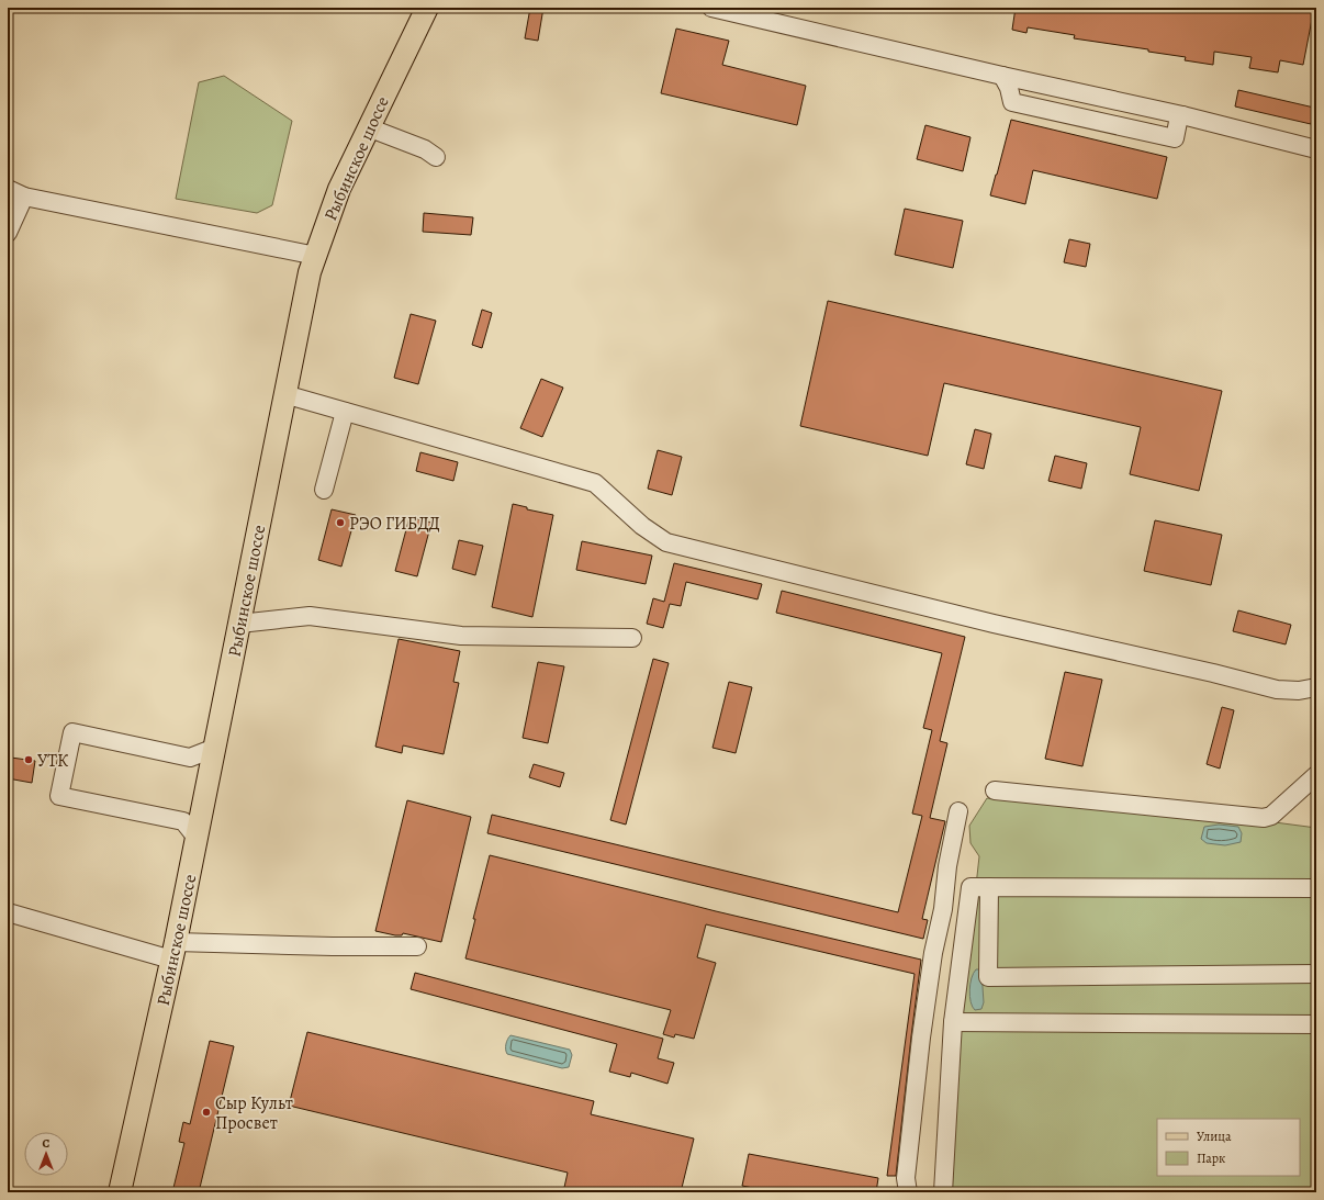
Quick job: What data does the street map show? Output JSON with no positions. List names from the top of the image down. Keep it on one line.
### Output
{"streets":{"main road":["Рыбинское шоссе"]},"places":["РЭО ГИБДД","УТК","Сыр Культ Просвет"],"legend":["Улица","Парк"],"north":"top"}
